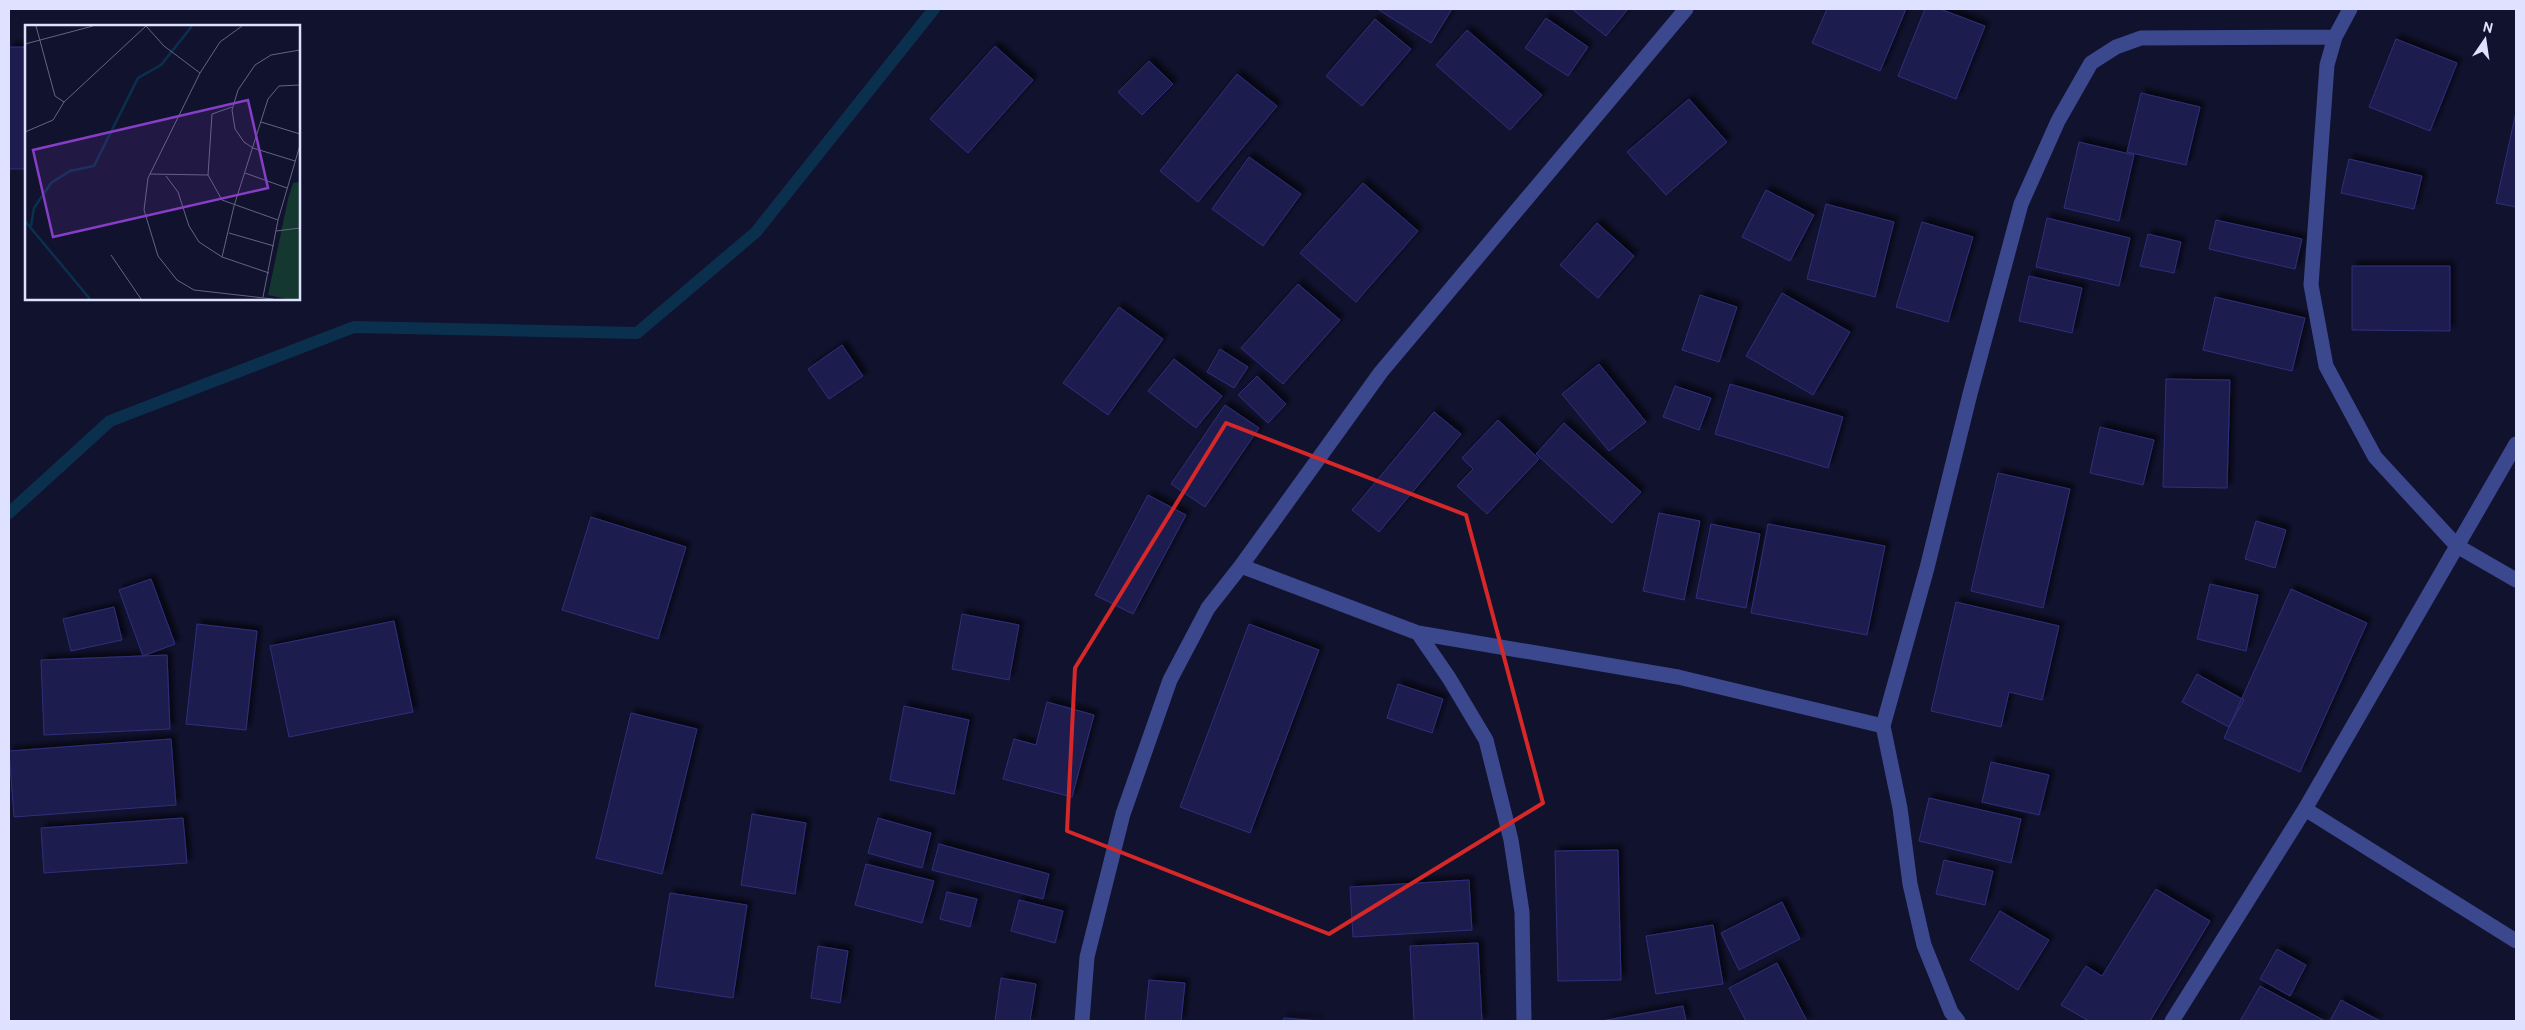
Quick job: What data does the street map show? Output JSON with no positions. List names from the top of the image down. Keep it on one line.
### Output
{"north":"top"}
